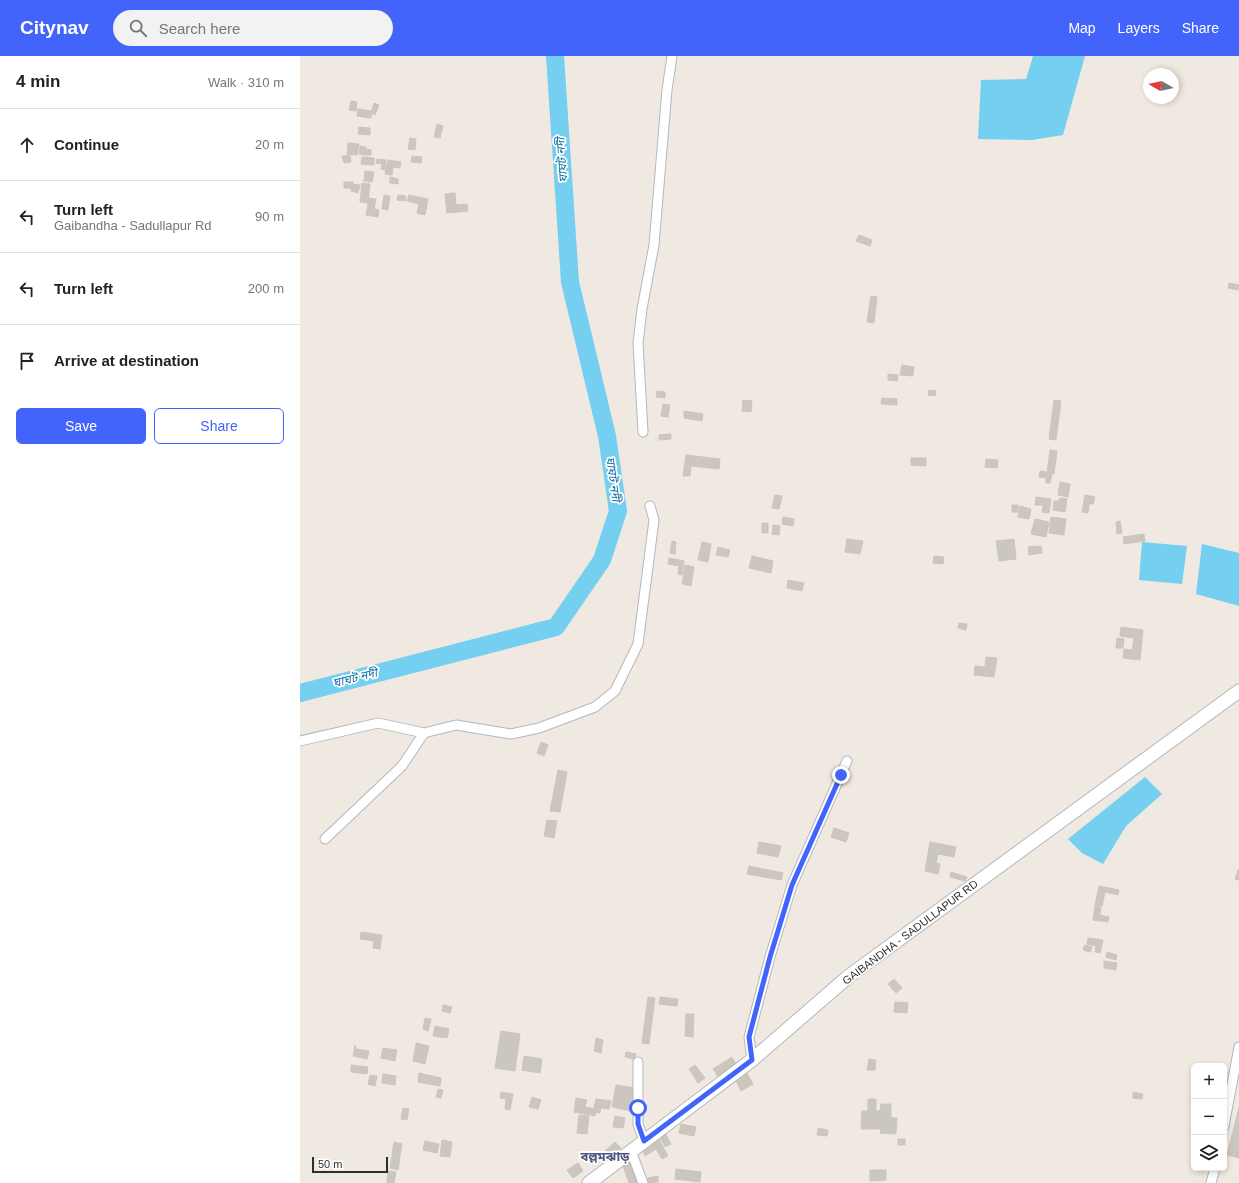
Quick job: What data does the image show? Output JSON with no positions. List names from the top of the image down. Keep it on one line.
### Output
{"streets":{"main road":["GAIBANDHA - SADULLAPUR RD"]},"districts":["বল্লমঝাড়"],"water":["ঘাঘট নদী"],"scale_bar":"50 m","north":"left","page":{"header":"Citynav","search":"Search here","nav":["Map","Layers","Share"],"heading":["4 min","Walk · 310 m"],"list":[["Continue","20 m"],["Turn left","Gaibandha - Sadullapur Rd","90 m"],["Turn left","200 m"],"Arrive at destination"],"buttons":["Save","Share"],"map_buttons":["+","−"],"scale":"50 m"}}
